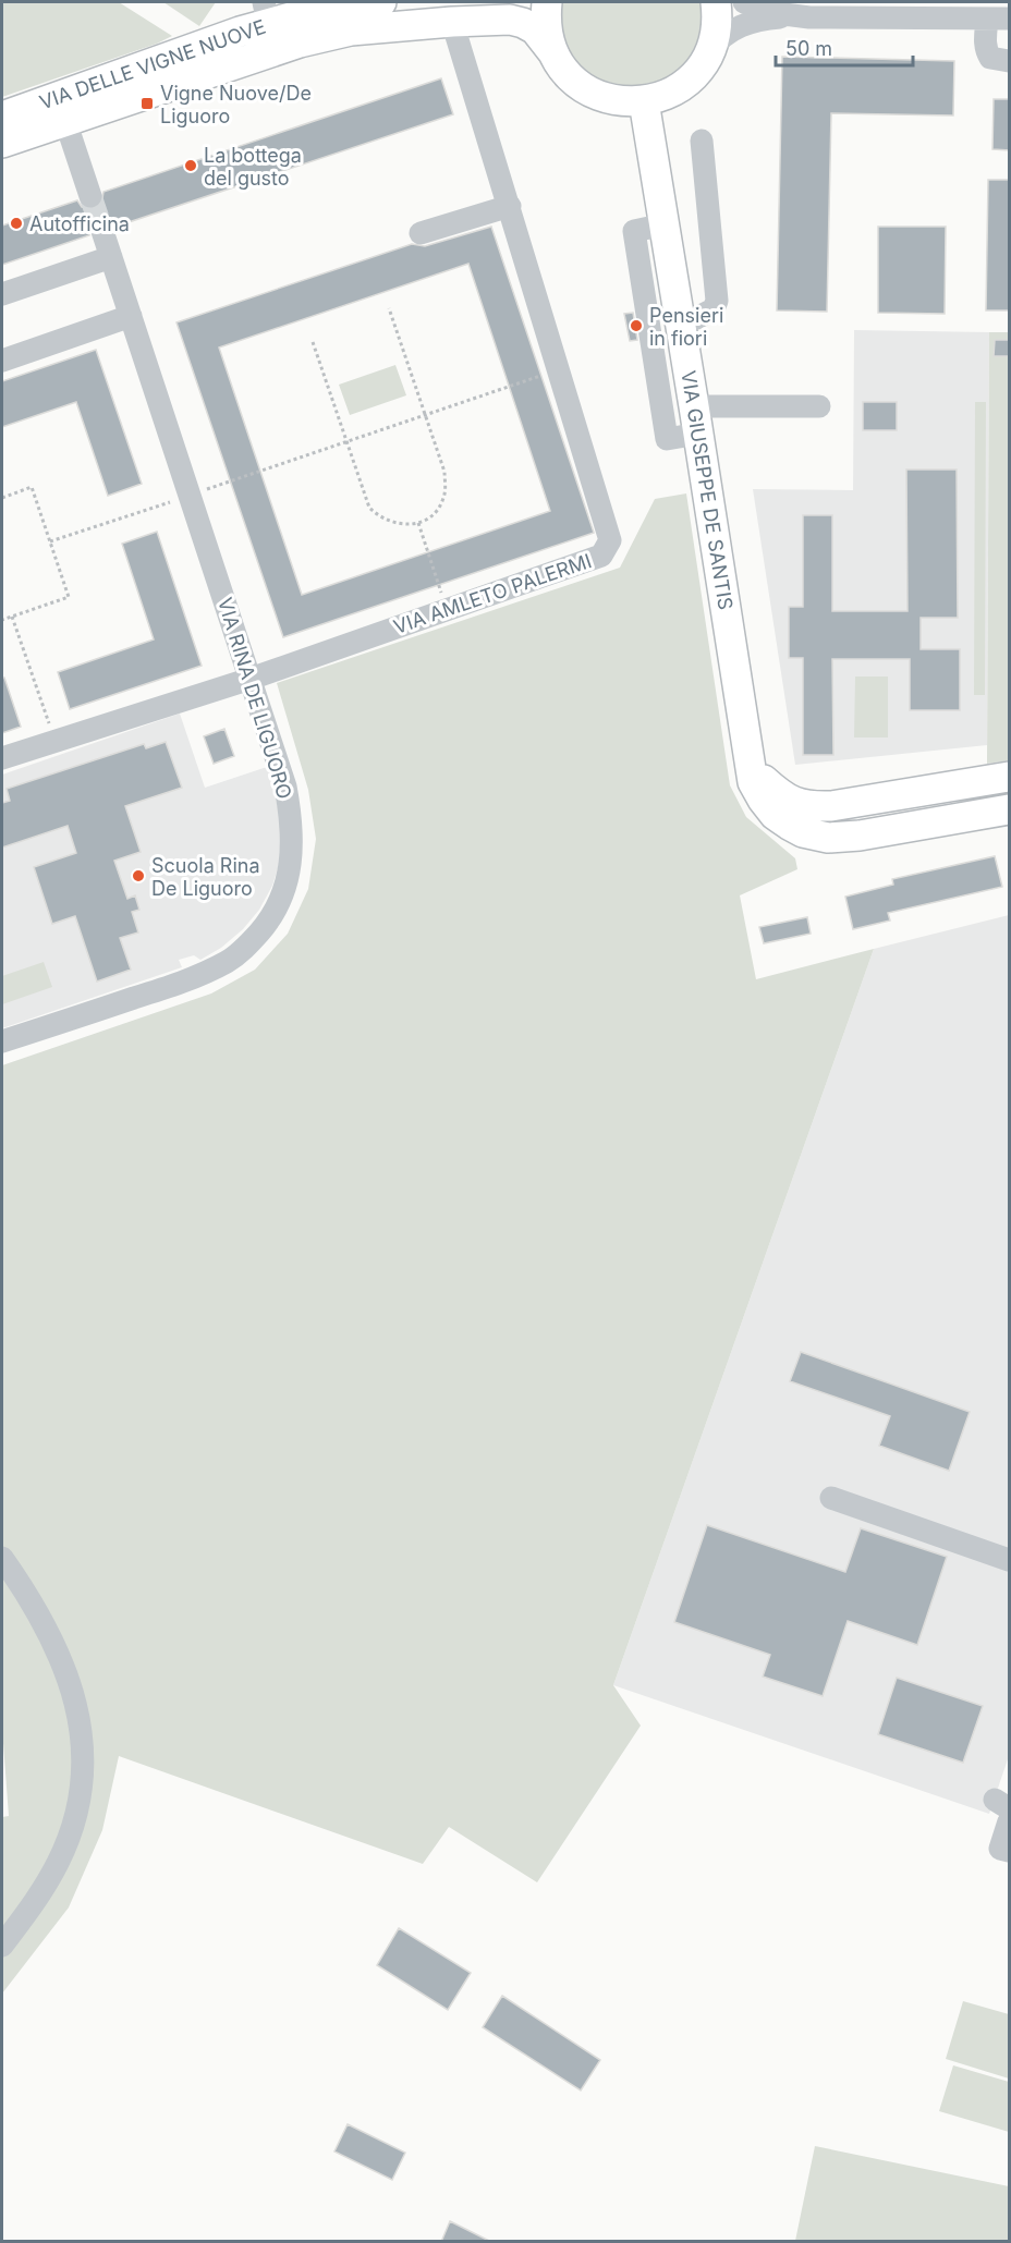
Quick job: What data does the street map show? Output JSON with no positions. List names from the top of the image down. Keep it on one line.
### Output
{"streets":{"main road":["VIA DELLE VIGNE NUOVE","VIA GIUSEPPE DE SANTIS"],"street":["VIA AMLETO PALERMI","VIA RINA DE LIGUORO"]},"crossings":[["VIA DELLE VIGNE NUOVE","VIA GIUSEPPE DE SANTIS"],["VIA DELLE VIGNE NUOVE","VIA AMLETO PALERMI"],["VIA AMLETO PALERMI","VIA RINA DE LIGUORO"]],"places":{"transit":["Vigne Nuove/De Liguoro"],"other":["La bottega del gusto","Autofficina","Pensieri in fiori","Scuola Rina De Liguoro"]},"scale_bar":"50 m"}
